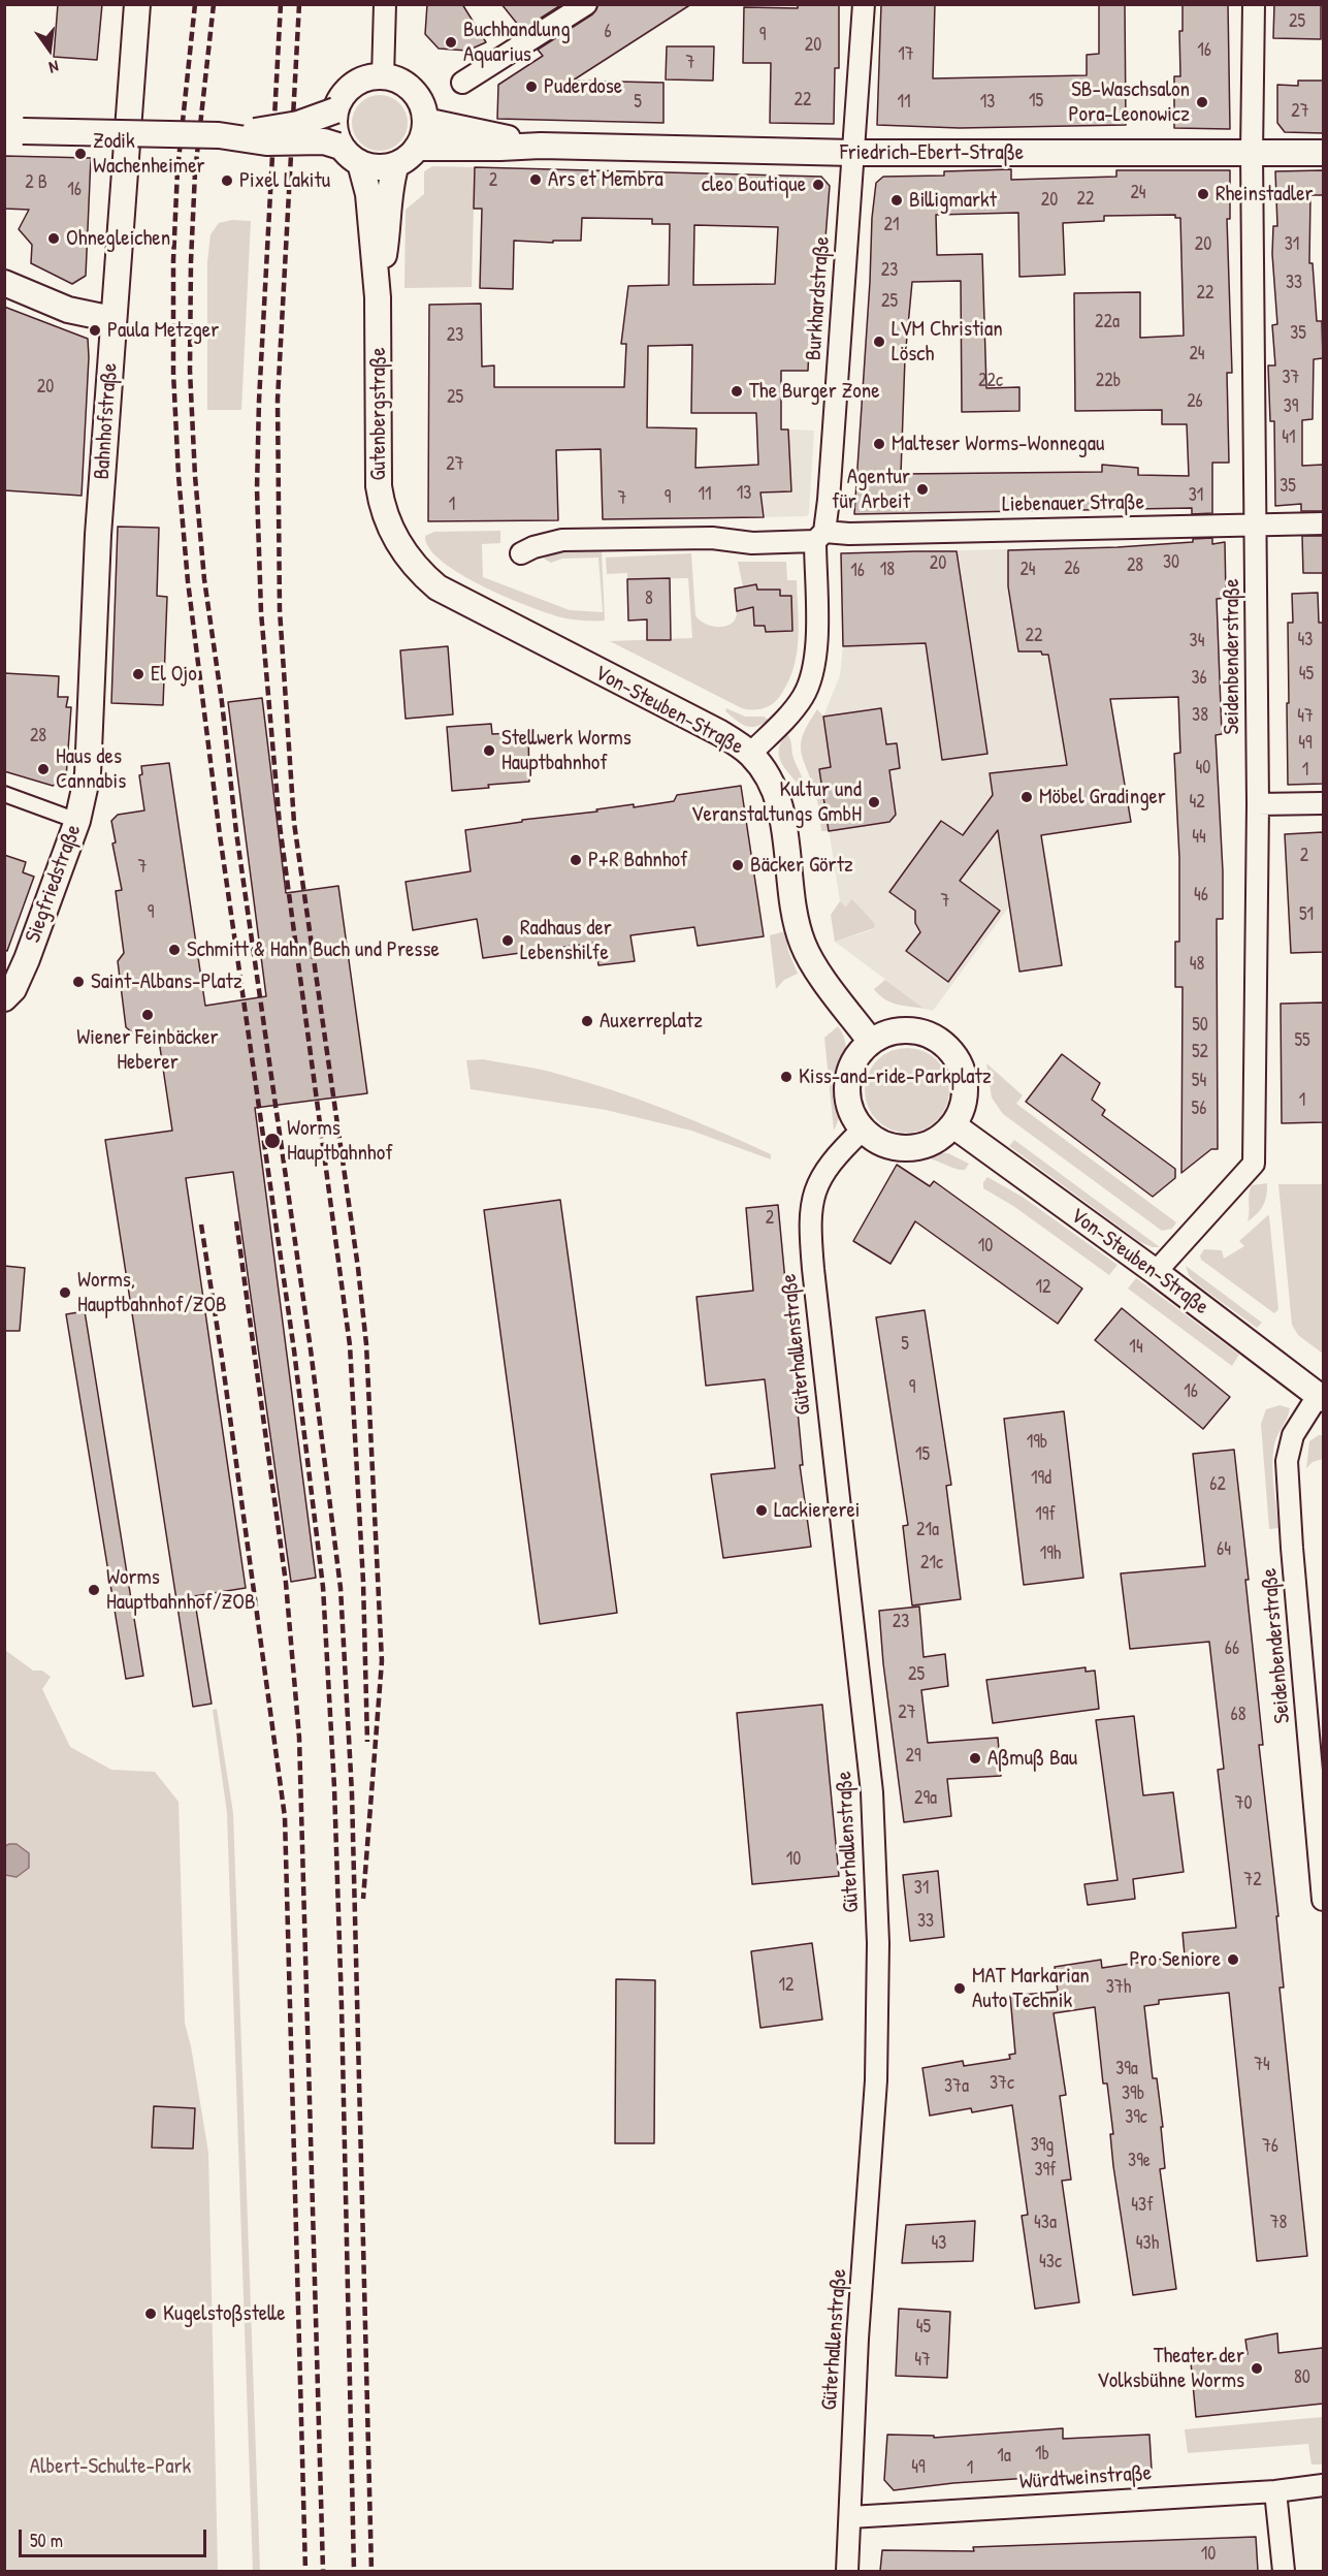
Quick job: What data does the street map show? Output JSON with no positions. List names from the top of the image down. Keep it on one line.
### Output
{"streets":{"street":["Friedrich-Ebert-Straße","Burkhardstraße","Gutenbergstraße","Bahnhofstraße","Liebenauer Straße","Seidenbenderstraße","Von-Steuben-Straße","Siegfriedstraße","Güterhallenstraße","Würdtweinstraße"]},"crossings":[["Friedrich-Ebert-Straße","Burkhardstraße"],["Friedrich-Ebert-Straße","Gutenbergstraße"],["Friedrich-Ebert-Straße","Seidenbenderstraße"],["Burkhardstraße","Liebenauer Straße"],["Burkhardstraße","Von-Steuben-Straße"],["Gutenbergstraße","Von-Steuben-Straße"],["Bahnhofstraße","Siegfriedstraße"],["Liebenauer Straße","Seidenbenderstraße"],["Seidenbenderstraße","Von-Steuben-Straße"],["Von-Steuben-Straße","Güterhallenstraße"],["Güterhallenstraße","Würdtweinstraße"]],"parks":["Albert-Schulte-Park"],"places":["Buchhandlung Aquarius","Puderdose","SB-Waschsalon Pora-Leonowicz","Zodik Wachenheimer","Ars et Membra","Pixel Lakitu","cleo Boutique","Rheinstadler","Billigmarkt","Ohnegleichen","Paula Metzger","LVM Christian Lösch","The Burger Zone","Malteser Worms-Wonnegau","Agentur für Arbeit","El Ojo","Stellwerk Worms Hauptbahnhof","Haus des Cannabis","Möbel Gradinger","Kultur und Veranstaltungs GmbH","P+R Bahnhof","Bäcker Görtz","Radhaus der Lebenshilfe","Schmitt & Hahn Buch und Presse","Saint-Albans-Platz","Wiener Feinbäcker Heberer","Auxerreplatz","Kiss-and-ride-Parkplatz","Worms Hauptbahnhof","Worms, Hauptbahnhof/ZOB","Lackiererei","Worms Hauptbahnhof/ZOB","Aßmuß Bau","Pro Seniore","MAT Markarian Auto Technik","Kugelstoßstelle","Theater der Volksbühne Worms"],"house_numbers":["25","6","9","20","16","17","7","22","15","5","11","13","27","2","2 B","16","24","22","20","21","20","31","23","33","22","25","22a","35","23","24","37","22c","22b","20","25","26","39","41","27","35","13","11","31","9","7","1","30","20","28","26","18","24","16","8","22","43","34","45","36","38","47","28","49","40","1","42","44","2","7","46","7","9","51","48","50","55","52","54","1","56","2","10","12","5","14","9","16","19b","15","19d","62","19f","21a","64","19h","21c","23","66","25","27","68","29","29a","70","10","72","31","33","12","37h","74","39a","37c","37a","39b","39c","39g","76","39e","39f","43f","43a","78","43","43h","43c","45","47","80","1b","1a","49","1","10"],"scale_bar":"50 m","north":"bottom"}
